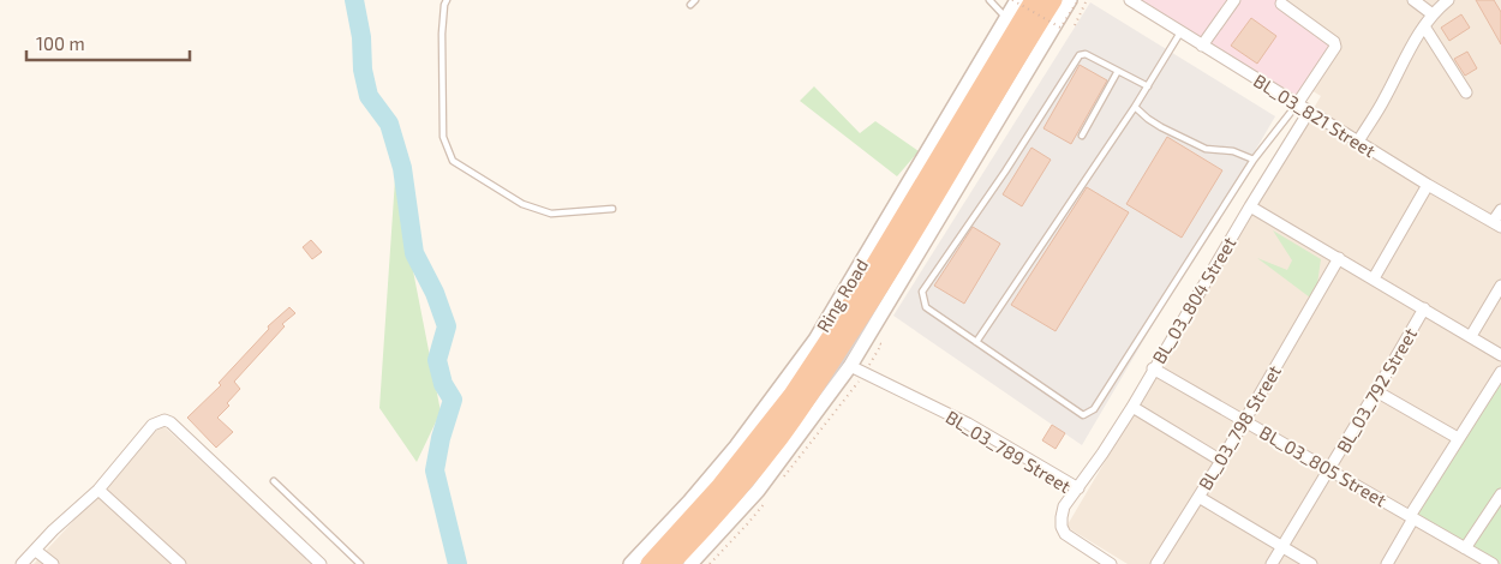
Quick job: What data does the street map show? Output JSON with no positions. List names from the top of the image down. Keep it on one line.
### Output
{"streets":{"highway":["Ring Road"],"street":["BL_03_821 Street","BL_03_804 Street","BL_03_792 Street","BL_03_798 Street","BL_03_789 Street","BL_03_805 Street"]},"crossings":[["BL_03_821 Street","BL_03_804 Street"],["BL_03_804 Street","BL_03_789 Street"],["BL_03_804 Street","BL_03_805 Street"],["BL_03_792 Street","BL_03_805 Street"],["BL_03_798 Street","BL_03_805 Street"]],"scale_bar":"100 m"}
